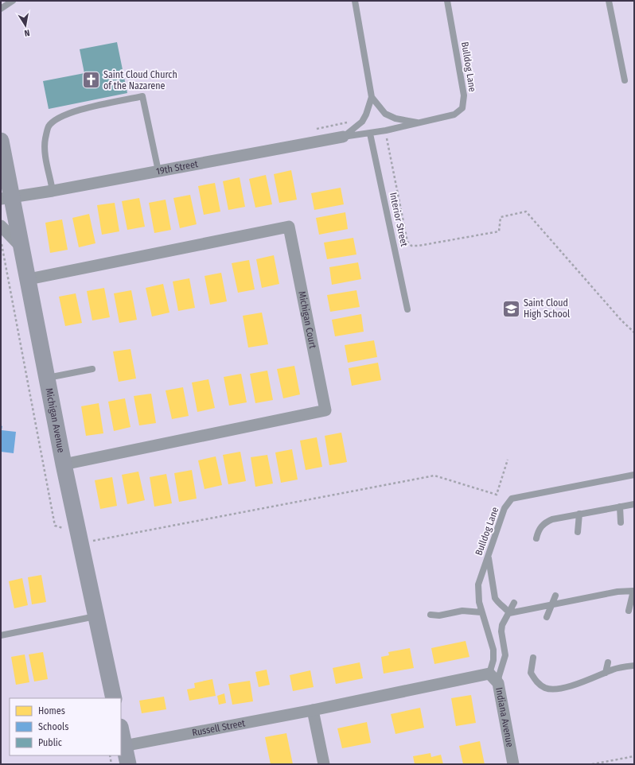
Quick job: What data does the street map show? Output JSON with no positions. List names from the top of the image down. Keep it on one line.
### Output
{"streets":{"street":["19th Street","Michigan Court","Michigan Avenue","Indiana Avenue","Russell Street"],"lane":["Bulldog Lane","Interior Street"]},"crossings":[["Bulldog Lane","19th Street"],["Bulldog Lane","Interior Street"],["Bulldog Lane","Indiana Avenue"],["Bulldog Lane","Russell Street"],["19th Street","Michigan Avenue"],["Michigan Court","Michigan Avenue"],["Indiana Avenue","Russell Street"]],"places":{"church":["Saint Cloud Church of the Nazarene"],"school or university":["Saint Cloud High School"]},"legend":["Homes","Schools","Public"],"north":"bottom"}
